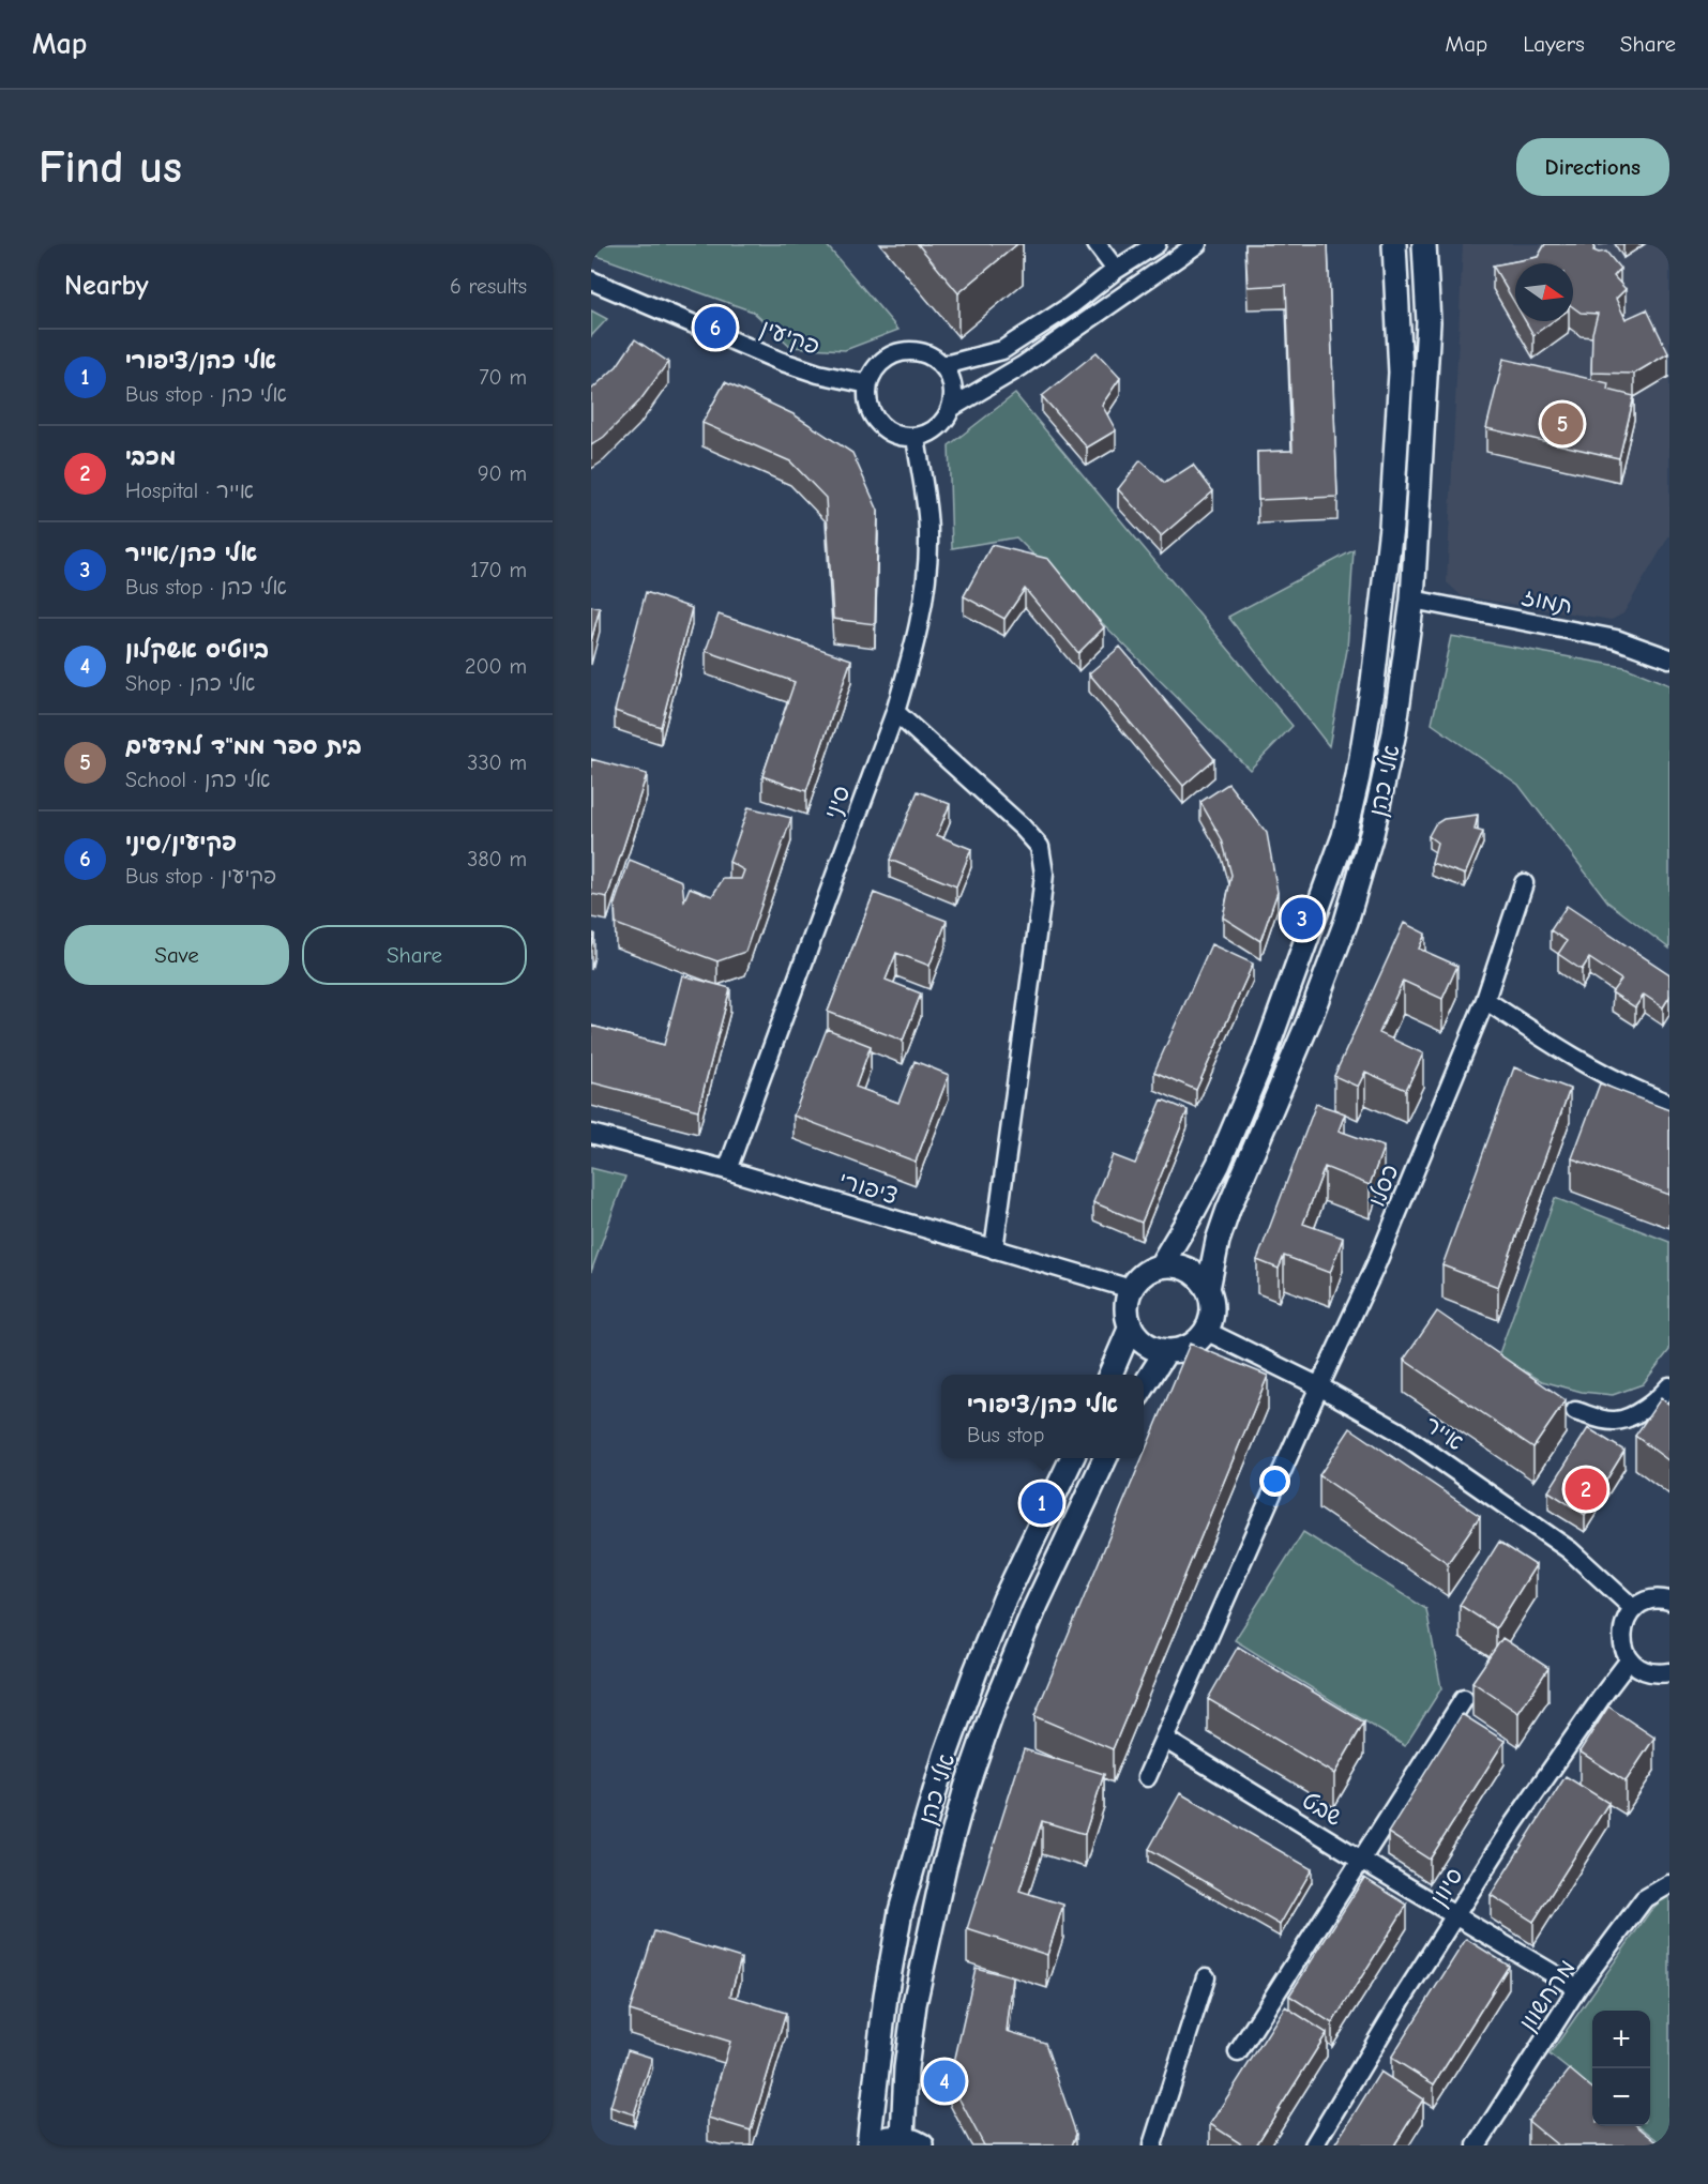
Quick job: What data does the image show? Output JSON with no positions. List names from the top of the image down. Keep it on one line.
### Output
{"streets":{"street":["פקיעין","תמוז","אלי כהן","סיני","כסלו","ציפורי","אייר","שבט","סיוון","מרחשוון"]},"crossings":[["פקיעין","סיני"],["תמוז","אלי כהן"],["אלי כהן","ציפורי"],["אלי כהן","אייר"],["סיני","ציפורי"],["כסלו","אייר"],["כסלו","שבט"],["ציפורי","אייר"],["שבט","סיוון"],["שבט","מרחשוון"]],"north":"right","page":{"header":"Map","nav":["Map","Layers","Share"],"buttons":["Directions",["Save","Share"]],"title":"Find us","heading":["Nearby","6 results"],"pins":["6","5","3","2","1","4"],"list":[{"mark":"1","name":"אלי כהן/ציפורי","note":"Bus stop · אלי כהן","value":"70 m"},{"mark":"2","name":"מכבי","note":"Hospital · אייר","value":"90 m"},{"mark":"3","name":"אלי כהן/אייר","note":"Bus stop · אלי כהן","value":"170 m"},{"mark":"4","name":"ביוטיס אשקלון","note":"Shop · אלי כהן","value":"200 m"},{"mark":"5","name":"בית ספר ממ\"ד למדעים","note":"School · אלי כהן","value":"330 m"},{"mark":"6","name":"פקיעין/סיני","note":"Bus stop · פקיעין","value":"380 m"}],"popup":["אלי כהן/ציפורי","Bus stop"],"map_buttons":["+","−"]}}
